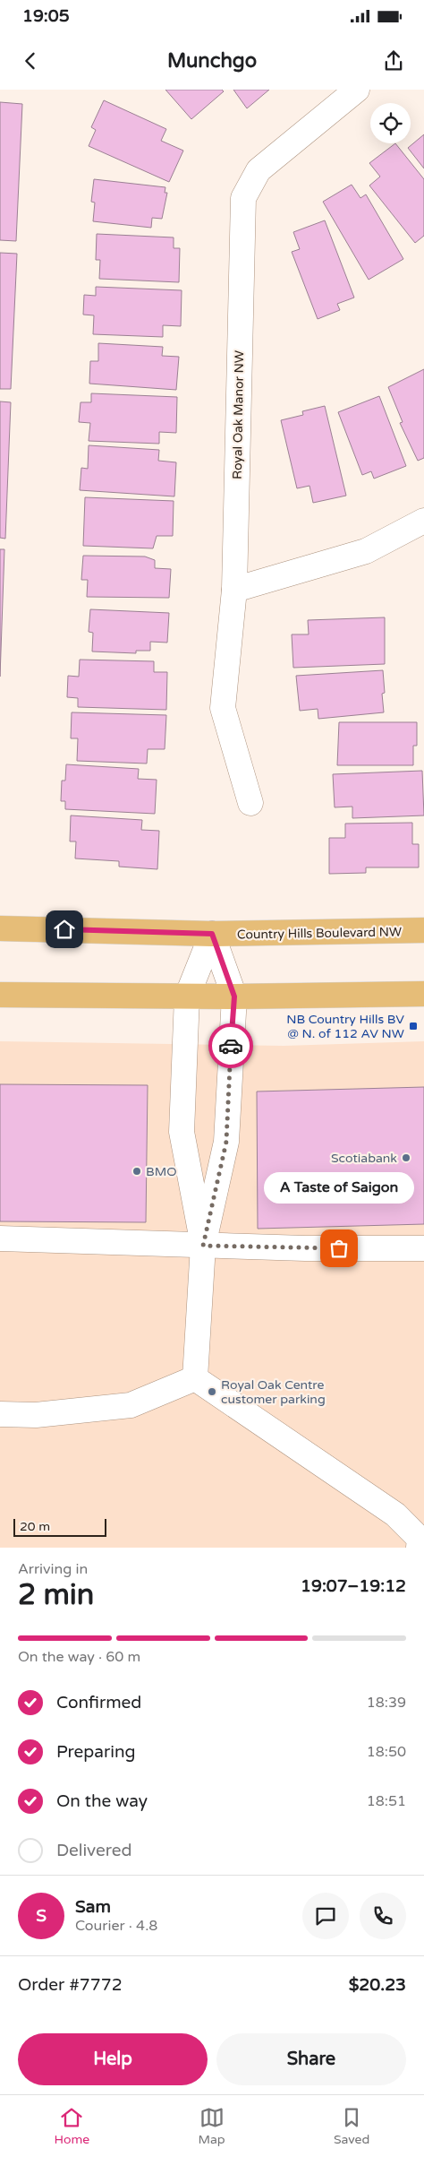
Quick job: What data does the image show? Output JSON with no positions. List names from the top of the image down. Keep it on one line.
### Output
{"streets":{"main road":["Country Hills Boulevard NW"],"street":["Royal Oak Manor NW"]},"places":{"transit":["NB Country Hills BV @ N. of 112 AV NW"],"other":["Scotiabank","BMO","A Taste of Saigon","Royal Oak Centre customer parking"]},"scale_bar":"20 m","page":{"status":"19:05","header":"Munchgo","bubble":"A Taste of Saigon","scale":"20 m","heading":["2 min","Arriving in","19:07–19:12"],"panel":["Sam","Courier · 4.8","Order #7772","$20.23"],"bar":"On the way · 60 m","list":[["Confirmed","18:39"],["Preparing","18:50"],["On the way","18:51"],"Delivered"],"round":"S","buttons":["Help","Share"],"tabs":["Home","Map","Saved"]}}
